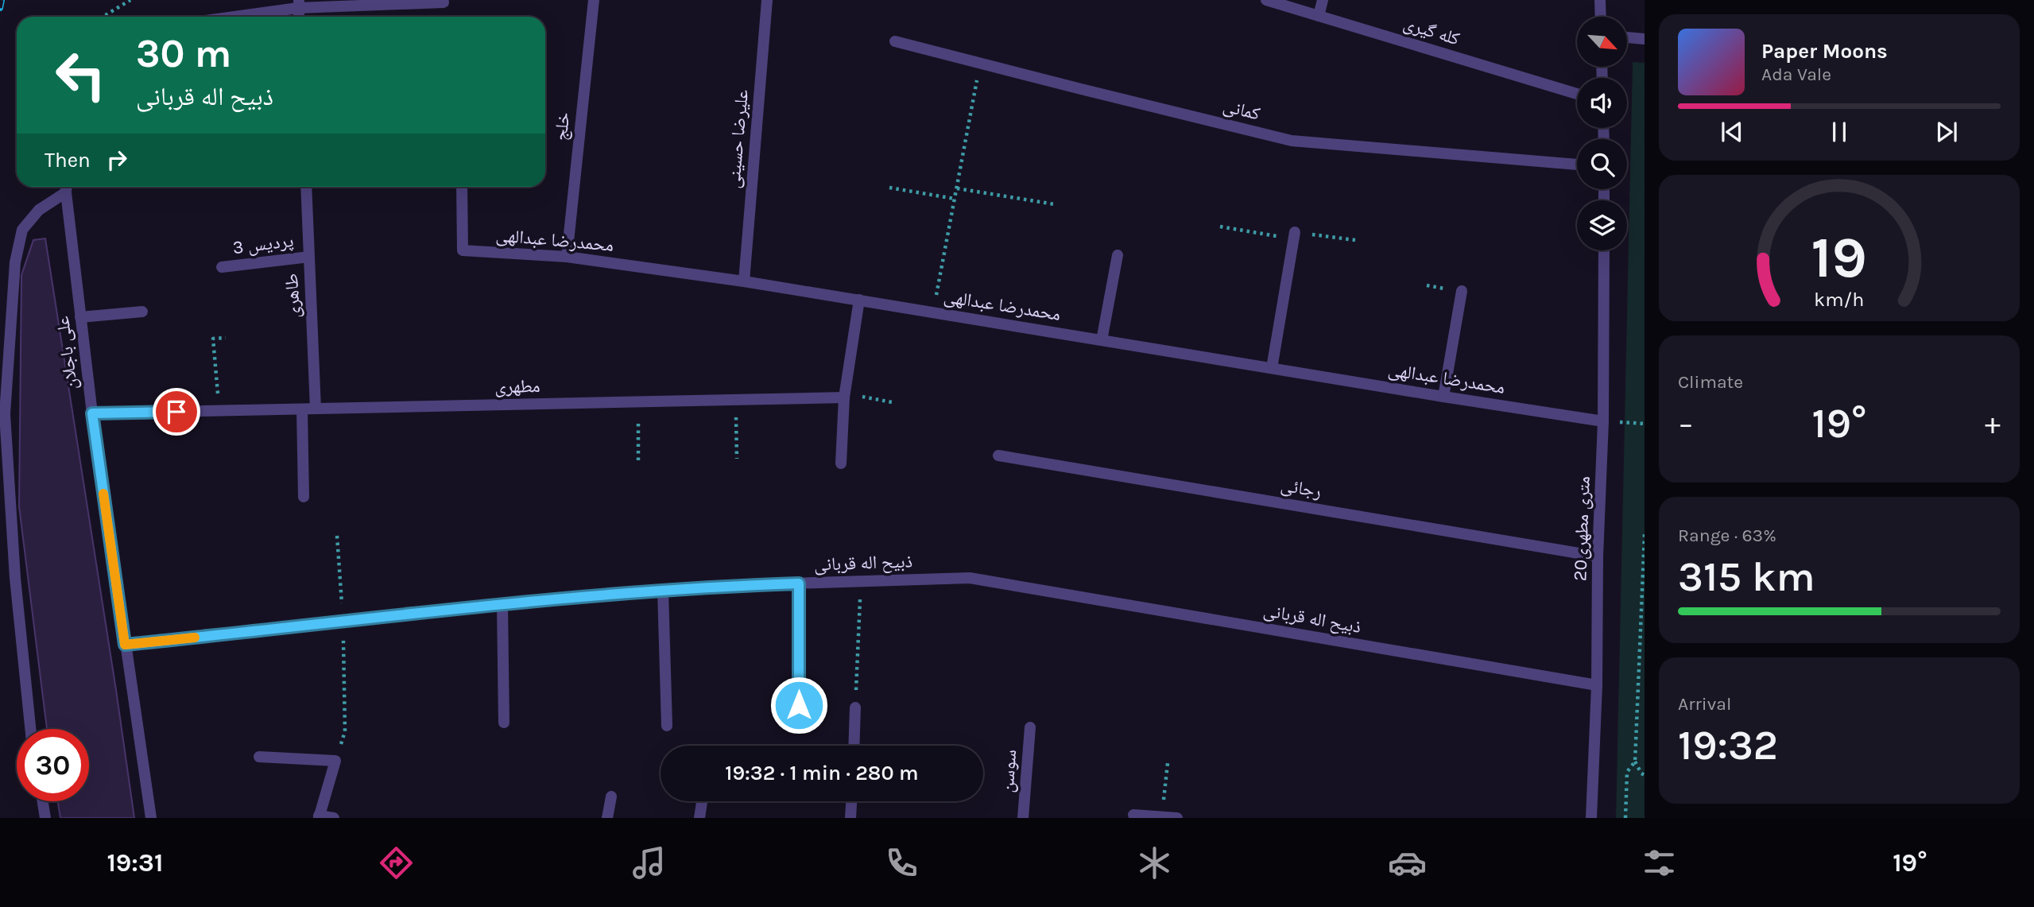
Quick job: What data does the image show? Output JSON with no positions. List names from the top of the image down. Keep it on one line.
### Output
{"streets":{"street":["کله گیری","کمانی","خلج","علیرضا حسینی","محمدرضا عبدالهی","پردیس 3","طاهری","علی باجلان","مطهری","رجائی","20متری مطهری","ذبیح اله قربانی","سوسن"]},"crossings":[["خلج","محمدرضا عبدالهی"],["علیرضا حسینی","محمدرضا عبدالهی"],["محمدرضا عبدالهی","20متری مطهری"],["پردیس 3","طاهری"],["طاهری","مطهری"],["علی باجلان","مطهری"],["علی باجلان","ذبیح اله قربانی"],["رجائی","20متری مطهری"],["20متری مطهری","ذبیح اله قربانی"]],"north":"bottom right","page":{"turn":["30 m","ذبیح اله قربانی"],"song":["Paper Moons","Ada Vale"],"then":"Then","tile":["Climate",["Range · 63%","315 km"],["Arrival","19:32"]],"heat":["−","19°","+"],"limit":"30","trip":"19:32 · 1 min · 280 m","tabs":["19:31","19°"],"gauge":["19","km/h"]}}
